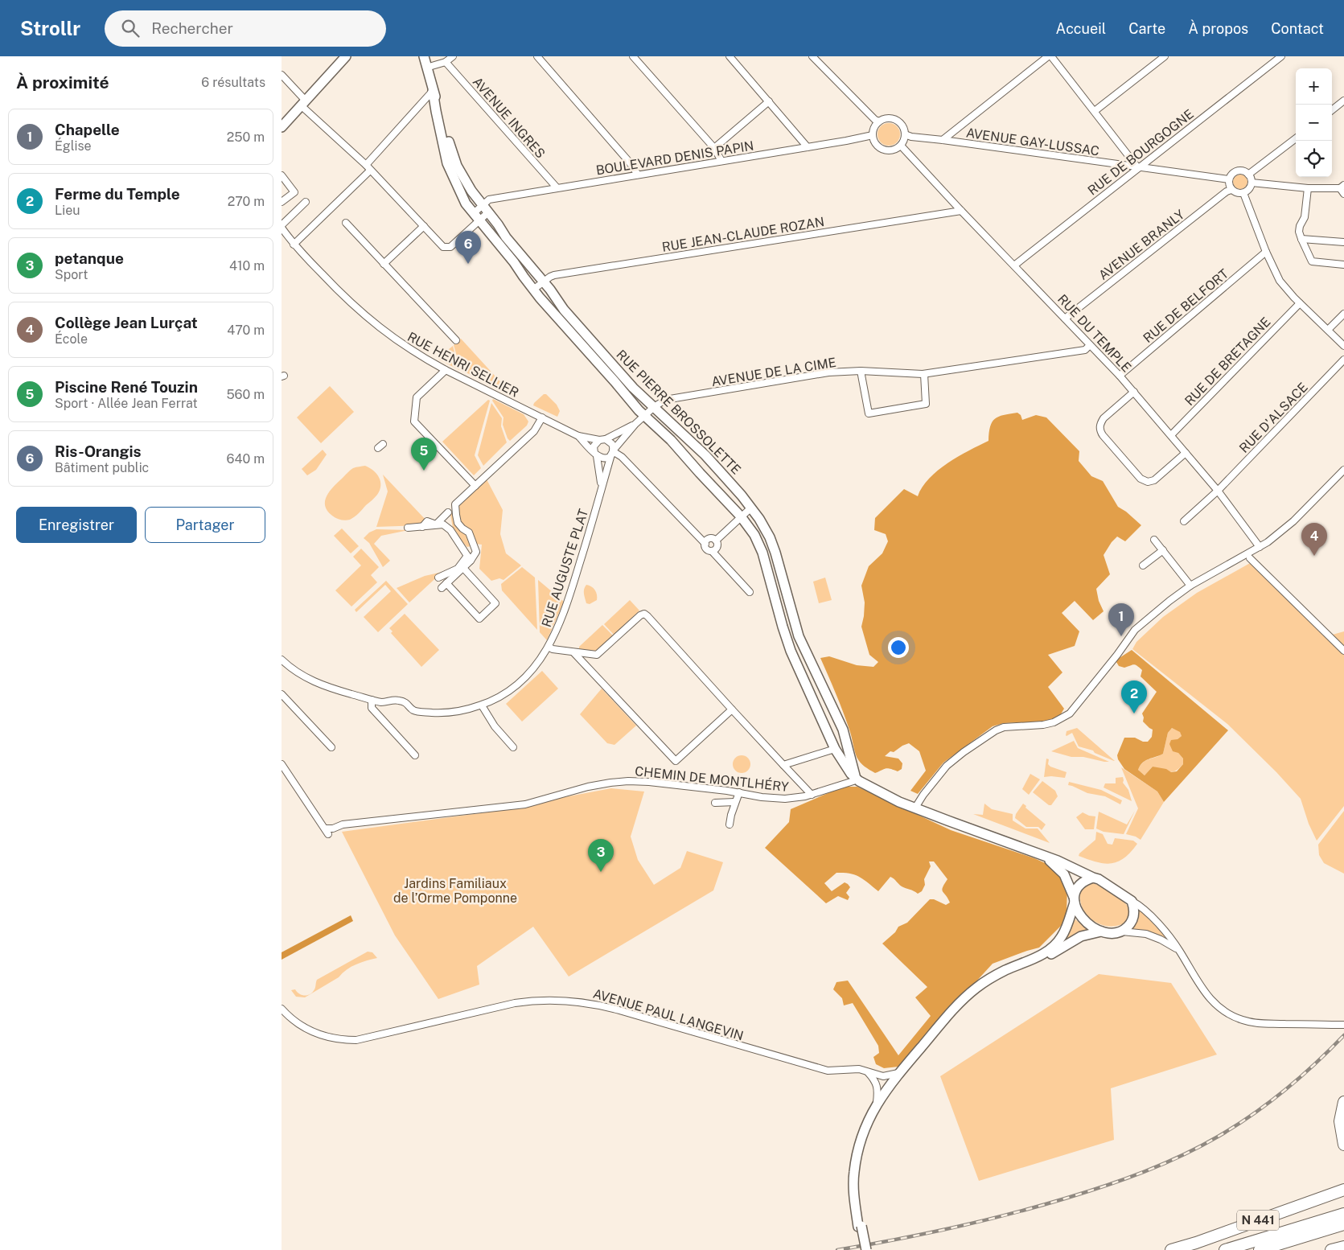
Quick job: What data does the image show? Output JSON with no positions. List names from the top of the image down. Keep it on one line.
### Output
{"streets":{"highway":["N 441"],"main road":["RUE PIERRE BROSSOLETTE"],"street":["AVENUE INGRES","AVENUE GAY-LUSSAC","RUE DE BOURGOGNE","BOULEVARD DENIS PAPIN","RUE JEAN-CLAUDE ROZAN","AVENUE BRANLY","RUE DE BELFORT","RUE DU TEMPLE","RUE DE BRETAGNE","RUE HENRI SELLIER","AVENUE DE LA CIME","RUE D'ALSACE","RUE AUGUSTE PLAT","CHEMIN DE MONTLHÉRY","AVENUE PAUL LANGEVIN"]},"crossings":[["AVENUE INGRES","BOULEVARD DENIS PAPIN"],["AVENUE GAY-LUSSAC","RUE DE BOURGOGNE"],["AVENUE GAY-LUSSAC","BOULEVARD DENIS PAPIN"],["AVENUE GAY-LUSSAC","AVENUE BRANLY"],["AVENUE GAY-LUSSAC","RUE DU TEMPLE"],["RUE DE BOURGOGNE","RUE DU TEMPLE"],["BOULEVARD DENIS PAPIN","RUE DU TEMPLE"],["BOULEVARD DENIS PAPIN","RUE PIERRE BROSSOLETTE"],["RUE JEAN-CLAUDE ROZAN","RUE DU TEMPLE"],["RUE JEAN-CLAUDE ROZAN","RUE PIERRE BROSSOLETTE"],["AVENUE BRANLY","RUE DU TEMPLE"],["RUE DE BELFORT","RUE DU TEMPLE"],["RUE DU TEMPLE","RUE DE BRETAGNE"],["RUE DU TEMPLE","AVENUE DE LA CIME"],["RUE DU TEMPLE","RUE D'ALSACE"],["AVENUE DE LA CIME","RUE PIERRE BROSSOLETTE"],["RUE PIERRE BROSSOLETTE","CHEMIN DE MONTLHÉRY"]],"parks":["Jardins Familiaux de l’Orme Pomponne"],"page":{"header":"Strollr","search":"Rechercher","nav":["Accueil","Carte","À propos","Contact"],"heading":["À proximité","6 résultats"],"map_buttons":["+","−"],"list":[{"mark":"1","name":"Chapelle","note":"Église","value":"250 m"},{"mark":"2","name":"Ferme du Temple","note":"Lieu","value":"270 m"},{"mark":"3","name":"petanque","note":"Sport","value":"410 m"},{"mark":"4","name":"Collège Jean Lurçat","note":"École","value":"470 m"},{"mark":"5","name":"Piscine René Touzin","note":"Sport · Allée Jean Ferrat","value":"560 m"},{"mark":"6","name":"Ris-Orangis","note":"Bâtiment public","value":"640 m"}],"pins":["6","5","4","1","2","3"],"buttons":["Enregistrer","Partager"]}}
